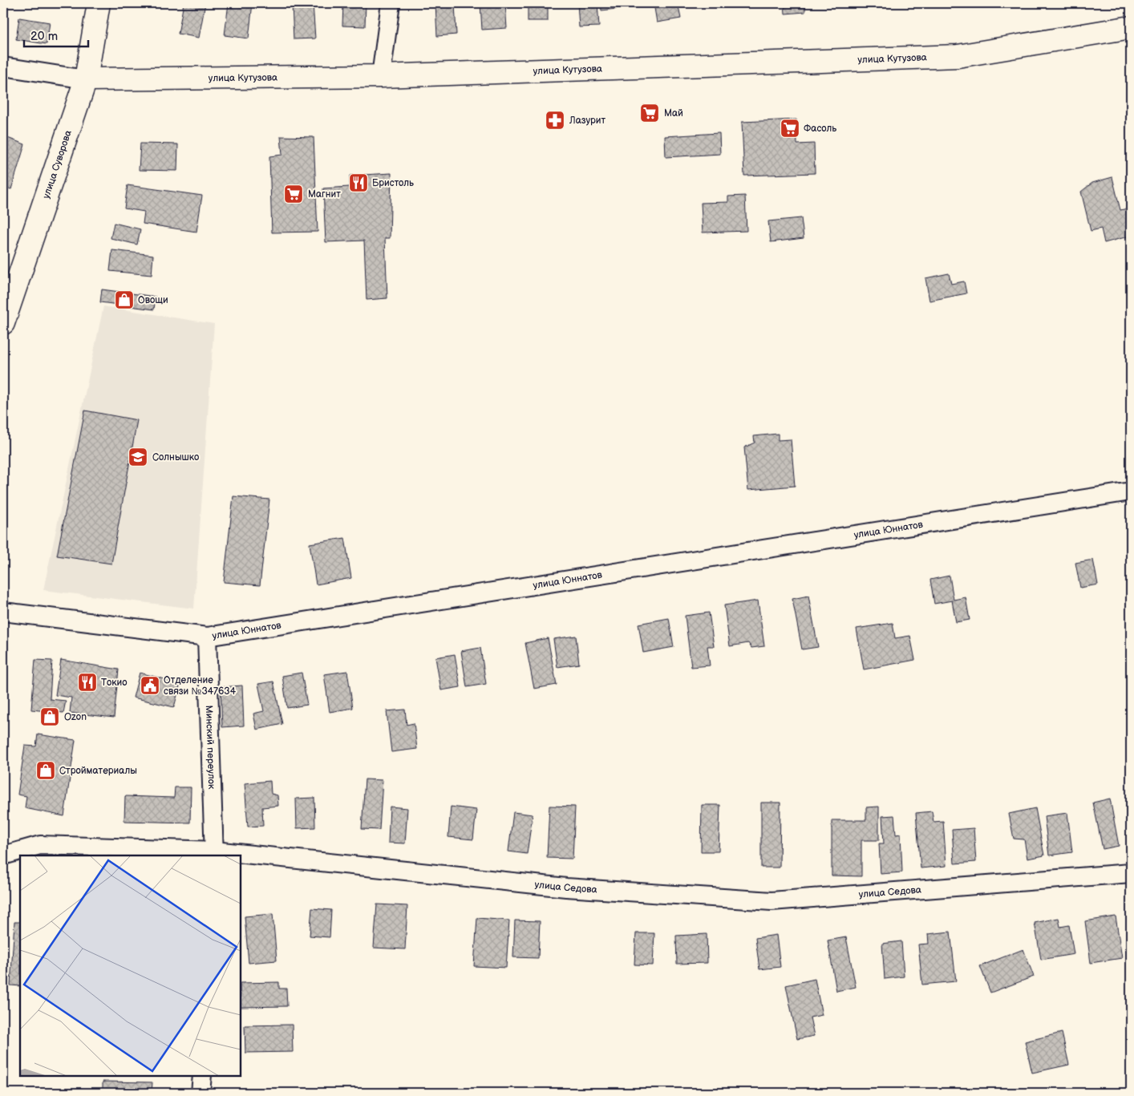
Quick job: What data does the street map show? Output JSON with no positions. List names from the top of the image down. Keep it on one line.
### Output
{"streets":{"main road":["улица Кутузова","улица Суворова"],"street":["улица Юннатов","Минский переулок","улица Седова"]},"crossings":[["улица Кутузова","улица Суворова"],["улица Юннатов","Минский переулок"],["Минский переулок","улица Седова"]],"places":{"supermarket":["Май","Фасоль","Магнит"],"pharmacy":["Лазурит"],"restaurant":["Бристоль","Токио"],"shop":["Овощи","Ozon","Стройматериалы"],"school or university":["Солнышко"],"public building":["Отделение связи №347634"]},"scale_bar":"20 m"}
